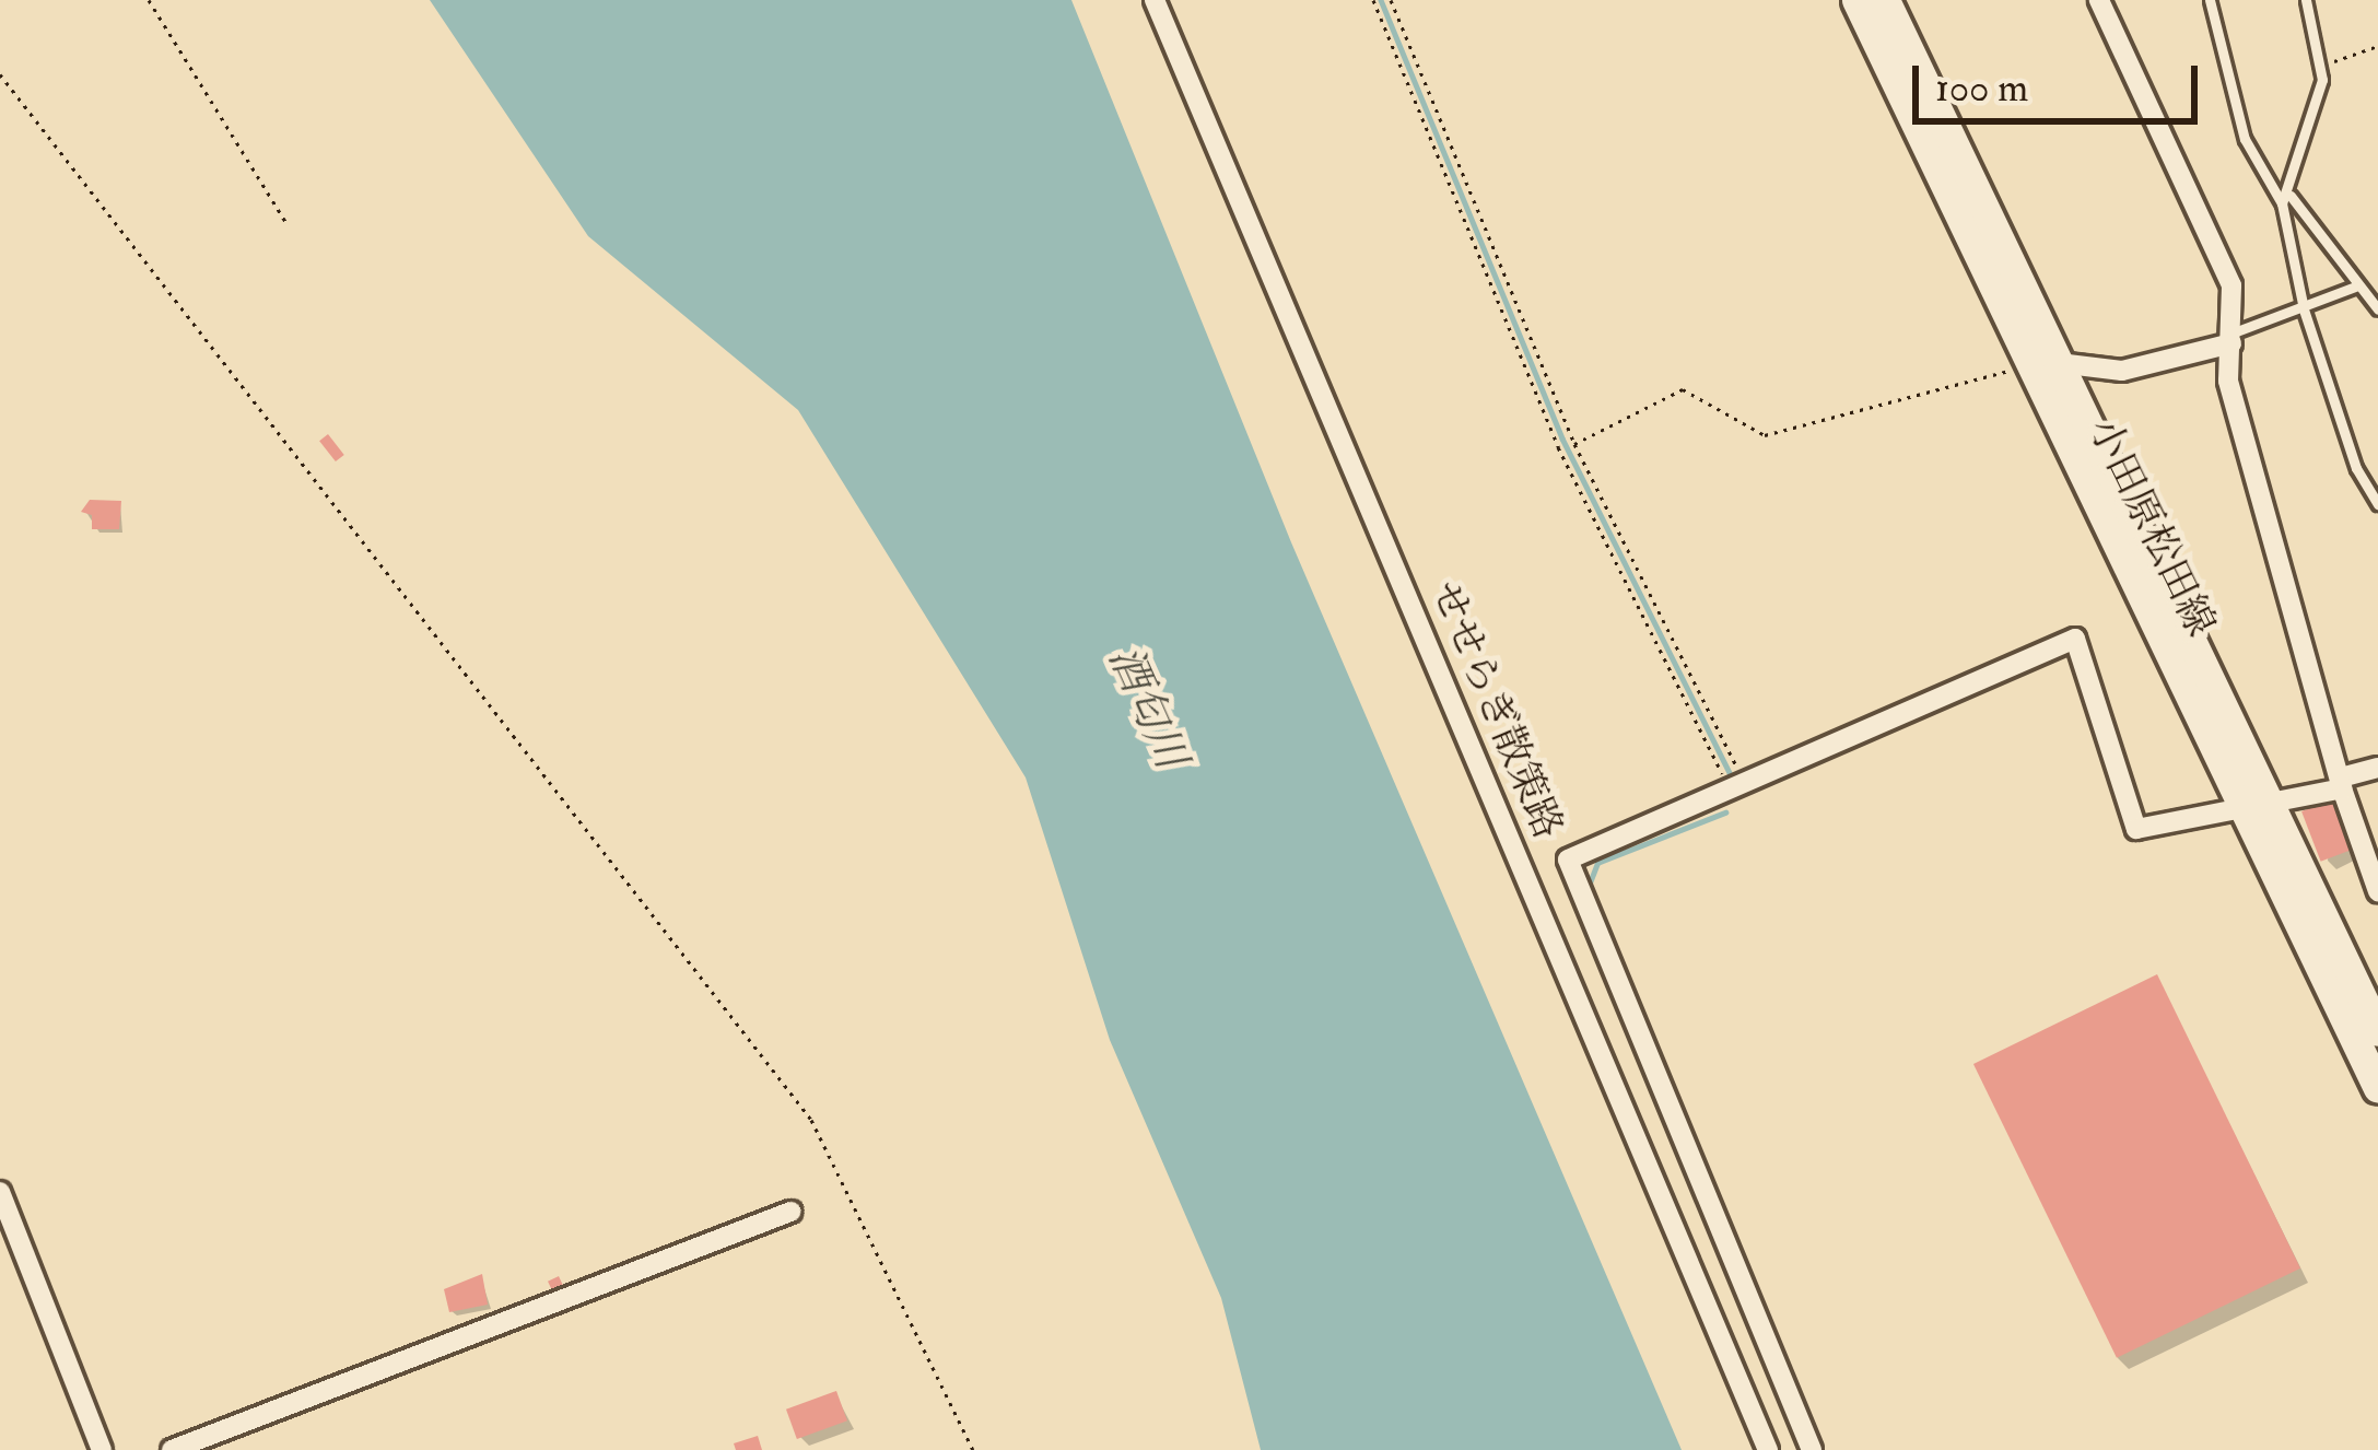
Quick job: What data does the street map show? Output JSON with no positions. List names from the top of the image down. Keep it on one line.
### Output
{"streets":{"main road":["小田原松田線"],"street":["せせらぎ散策路"]},"water":["酒匂川"],"scale_bar":"100 m"}
